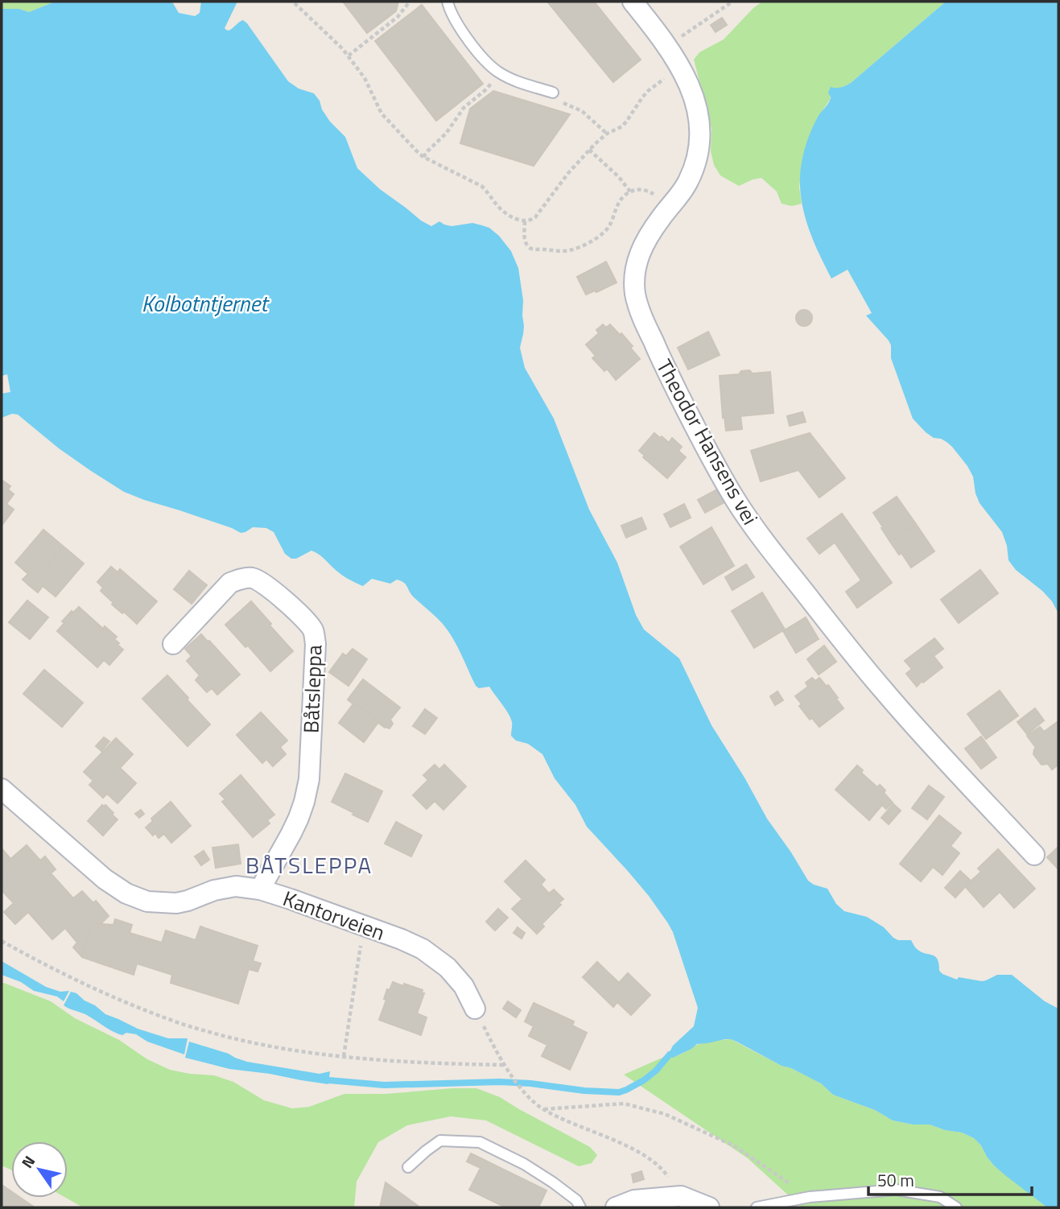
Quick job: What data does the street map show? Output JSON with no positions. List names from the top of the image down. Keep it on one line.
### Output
{"streets":{"street":["Theodor Hansens vei","Båtsleppa","Kantorveien"]},"crossings":[["Båtsleppa","Kantorveien"]],"districts":["BÅTSLEPPA"],"water":["Kolbotntjernet"],"scale_bar":"50 m","north":"top left"}
